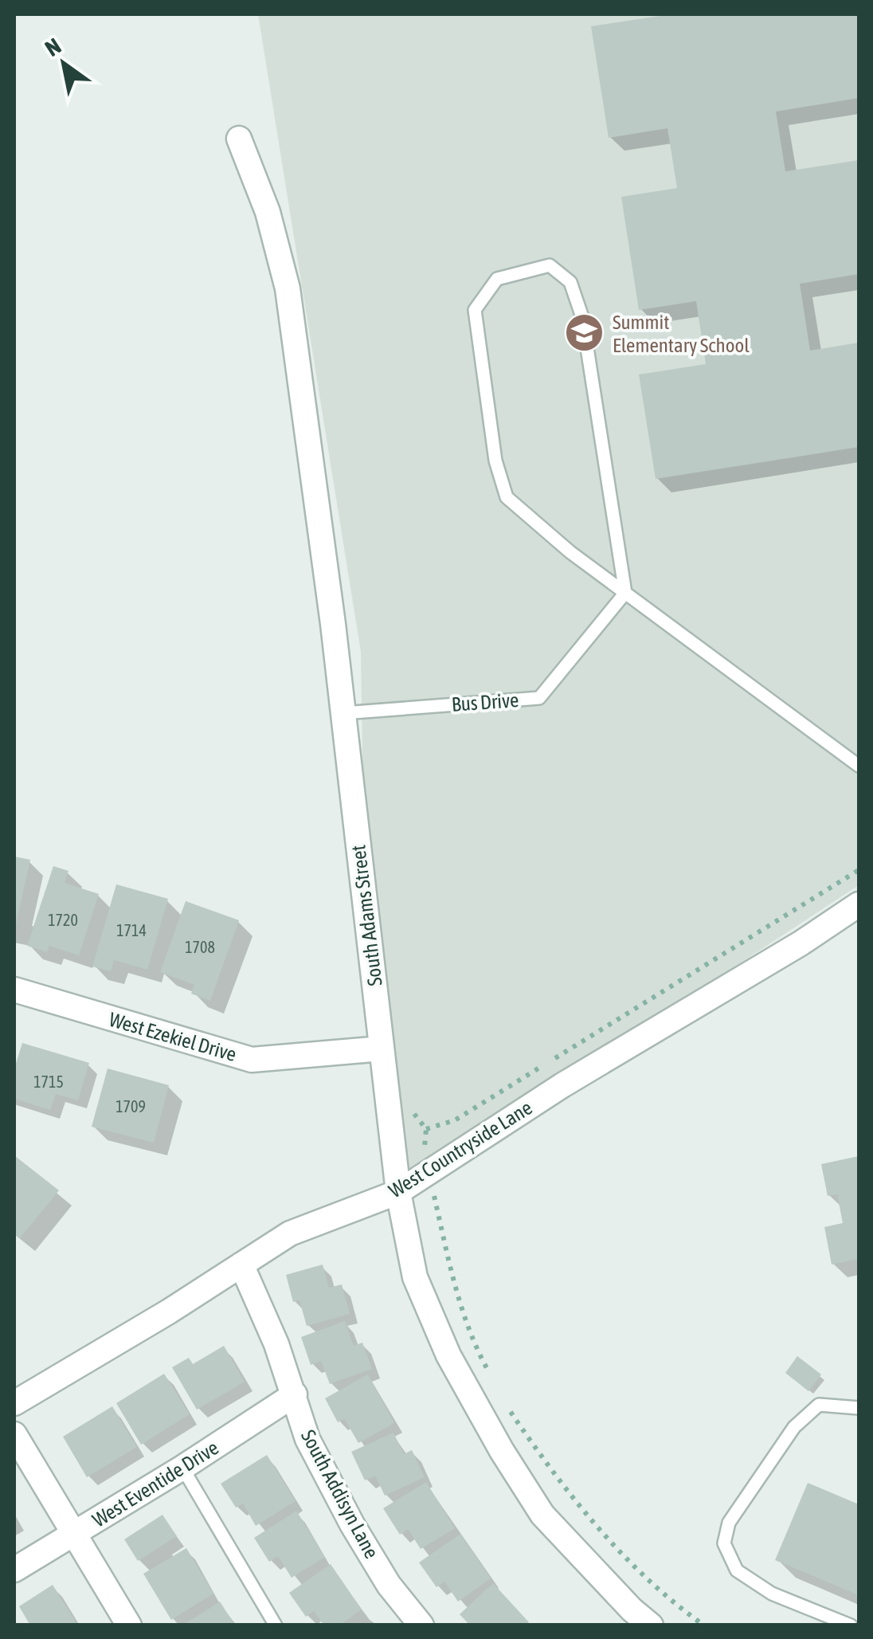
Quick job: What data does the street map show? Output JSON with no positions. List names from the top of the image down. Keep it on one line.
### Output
{"streets":{"street":["South Adams Street","West Ezekiel Drive","West Countryside Lane","West Eventide Drive","South Addisyn Lane"],"lane":["Bus Drive"]},"crossings":[["Bus Drive","South Adams Street"],["South Adams Street","West Ezekiel Drive"],["South Adams Street","West Countryside Lane"],["West Countryside Lane","South Addisyn Lane"],["West Eventide Drive","South Addisyn Lane"]],"places":{"school or university":["Summit Elementary School"]},"house_numbers":["1720","1714","1708","1715","1709"],"north":"top left"}
